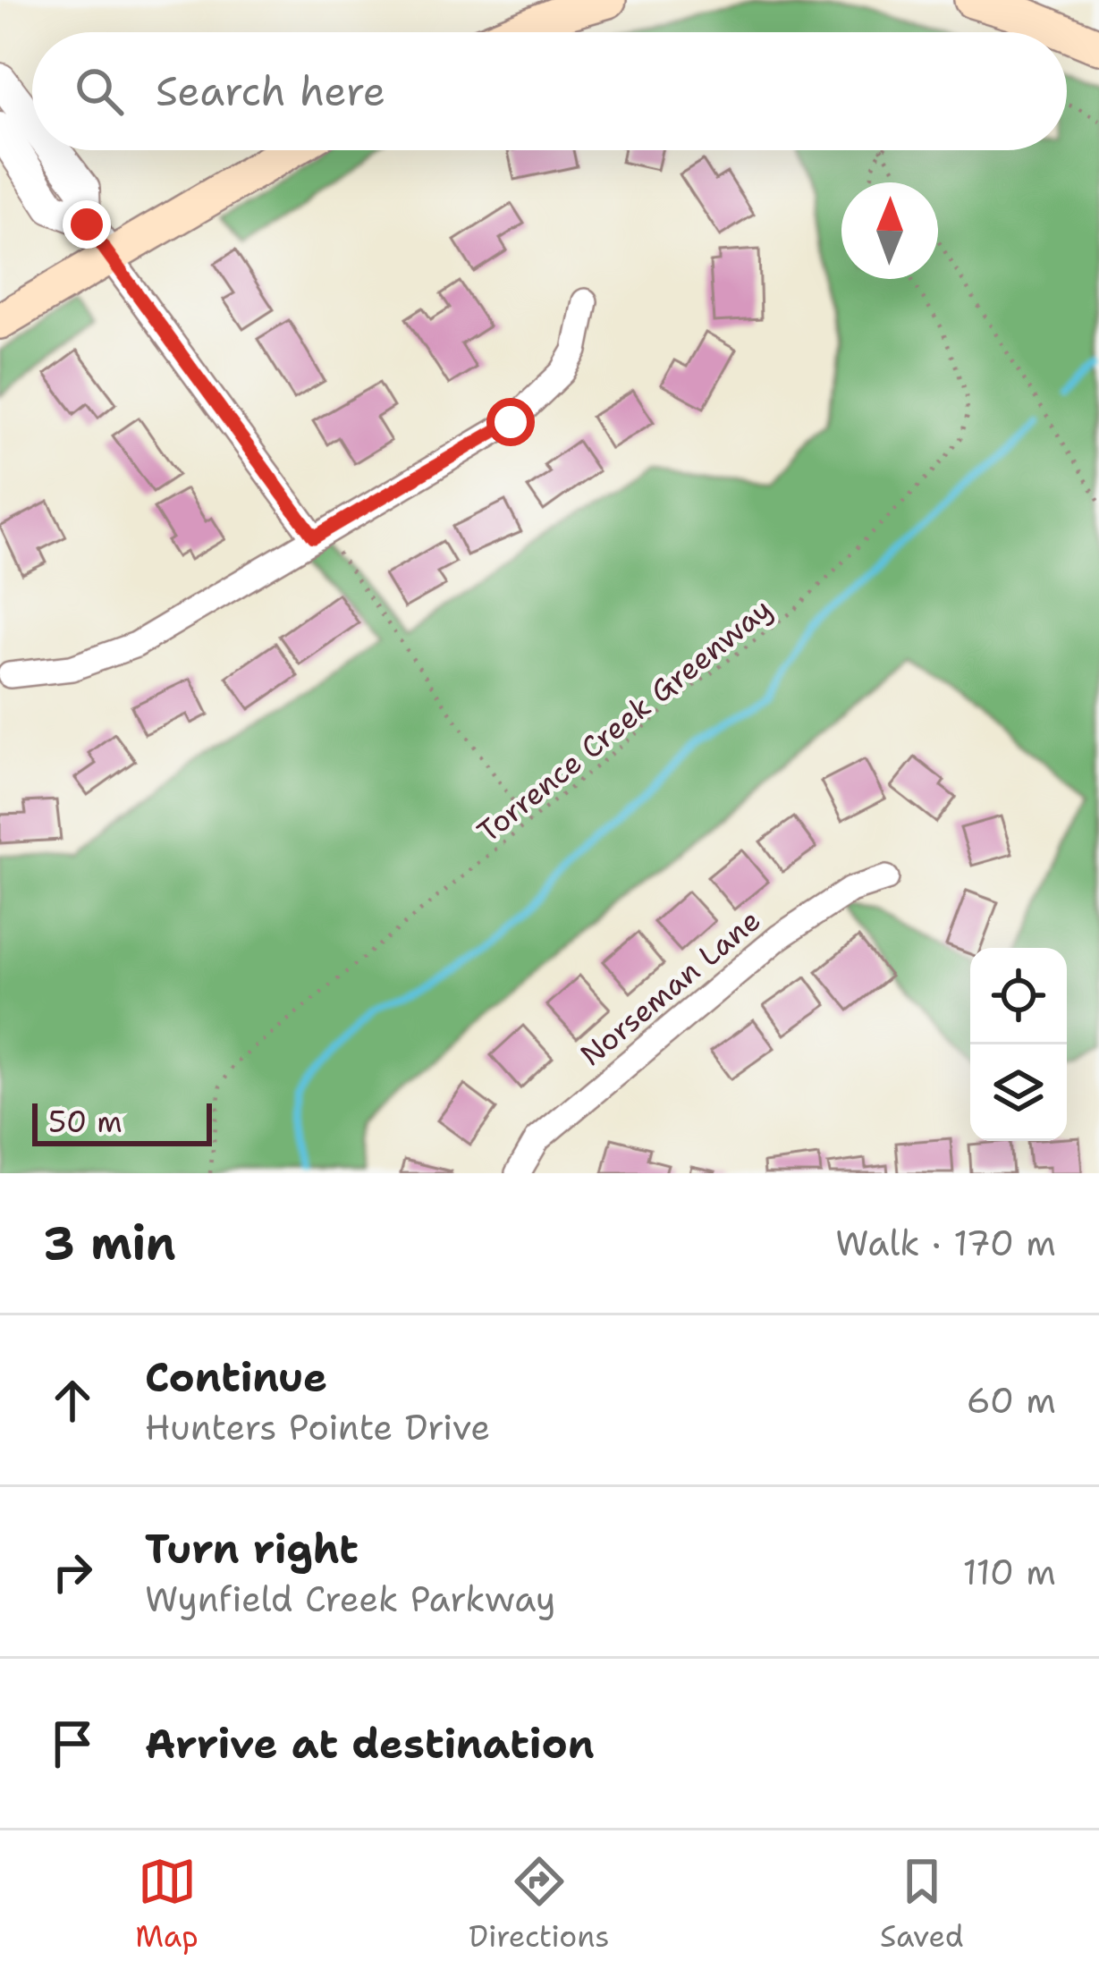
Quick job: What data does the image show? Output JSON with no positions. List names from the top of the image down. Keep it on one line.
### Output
{"streets":{"street":["Norseman Lane"],"path":["Torrence Creek Greenway"]},"scale_bar":"50 m","north":"top","page":{"search":"Search here","scale":"50 m","heading":["3 min","Walk · 170 m"],"list":[["Continue","Hunters Pointe Drive","60 m"],["Turn right","Wynfield Creek Parkway","110 m"],"Arrive at destination"],"nav":["Map","Directions","Saved"]}}
